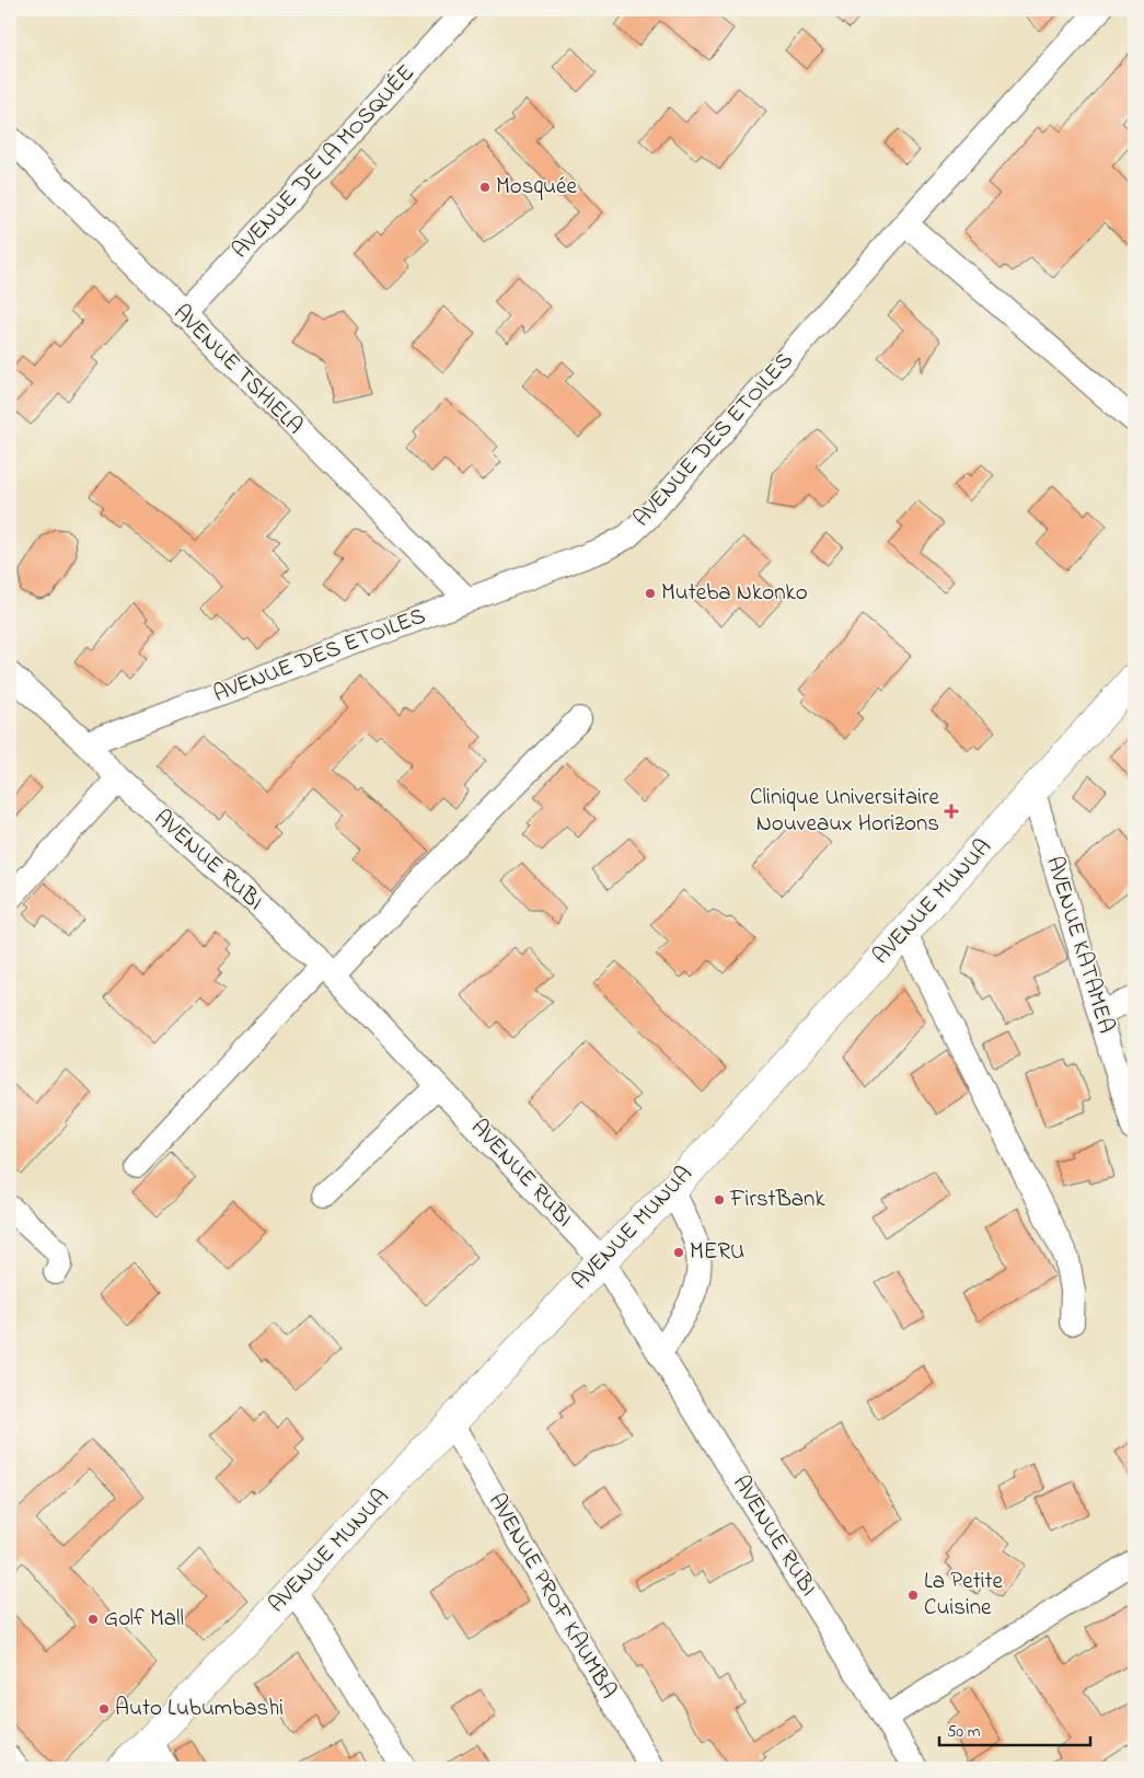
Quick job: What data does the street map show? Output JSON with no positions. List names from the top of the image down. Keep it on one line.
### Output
{"streets":{"main road":["AVENUE MUNUA"],"street":["AVENUE DE LA MOSQUÉE","AVENUE TSHIELA","AVENUE DES ETOILES","AVENUE RUBI","AVENUE KATAMEA","AVENUE PROF KAUMBA"]},"crossings":[["AVENUE DE LA MOSQUÉE","AVENUE TSHIELA"],["AVENUE TSHIELA","AVENUE DES ETOILES"],["AVENUE DES ETOILES","AVENUE RUBI"],["AVENUE RUBI","AVENUE MUNUA"],["AVENUE MUNUA","AVENUE KATAMEA"],["AVENUE MUNUA","AVENUE PROF KAUMBA"]],"places":{"other":["Mosquée","Muteba Nkonko","FirstBank","MERU","La Petite Cuisine","Golf Mall","Auto Lubumbashi"],"health":["Clinique Universitaire Nouveaux Horizons"]},"scale_bar":"50 m"}
